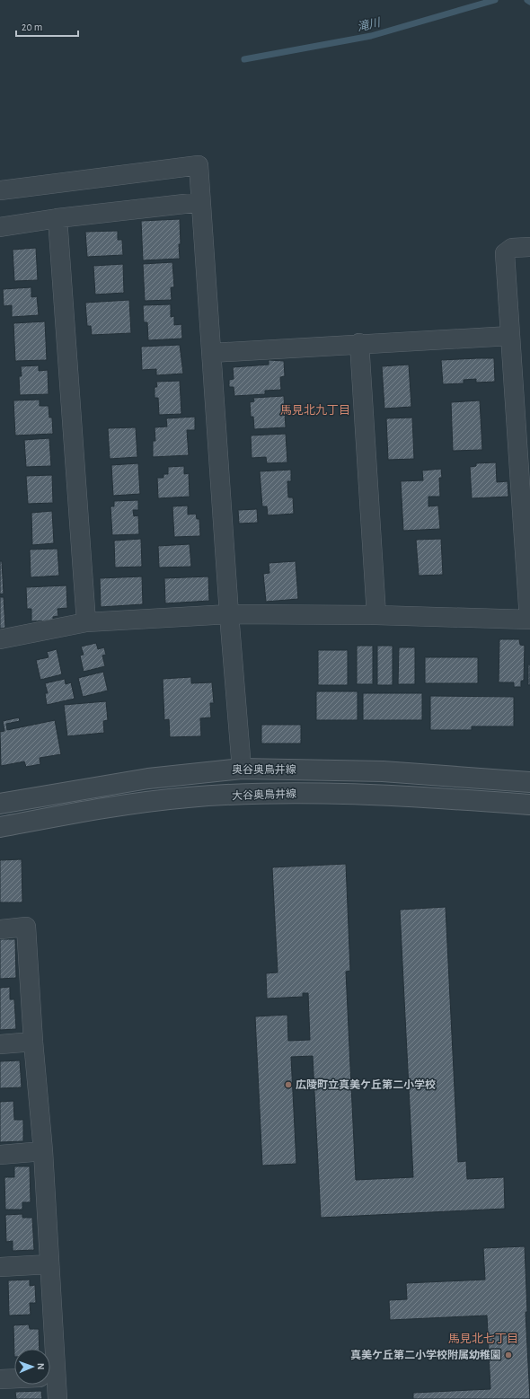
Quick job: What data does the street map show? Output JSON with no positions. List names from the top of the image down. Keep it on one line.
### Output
{"streets":{"street":["奥谷奥鳥井線","大谷奥鳥井線"]},"districts":["馬見北九丁目","馬見北七丁目"],"water":["滝川"],"places":["広陵町立真美ケ丘第二小学校","真美ケ丘第二小学校附属幼稚園"],"scale_bar":"20 m","north":"right"}
